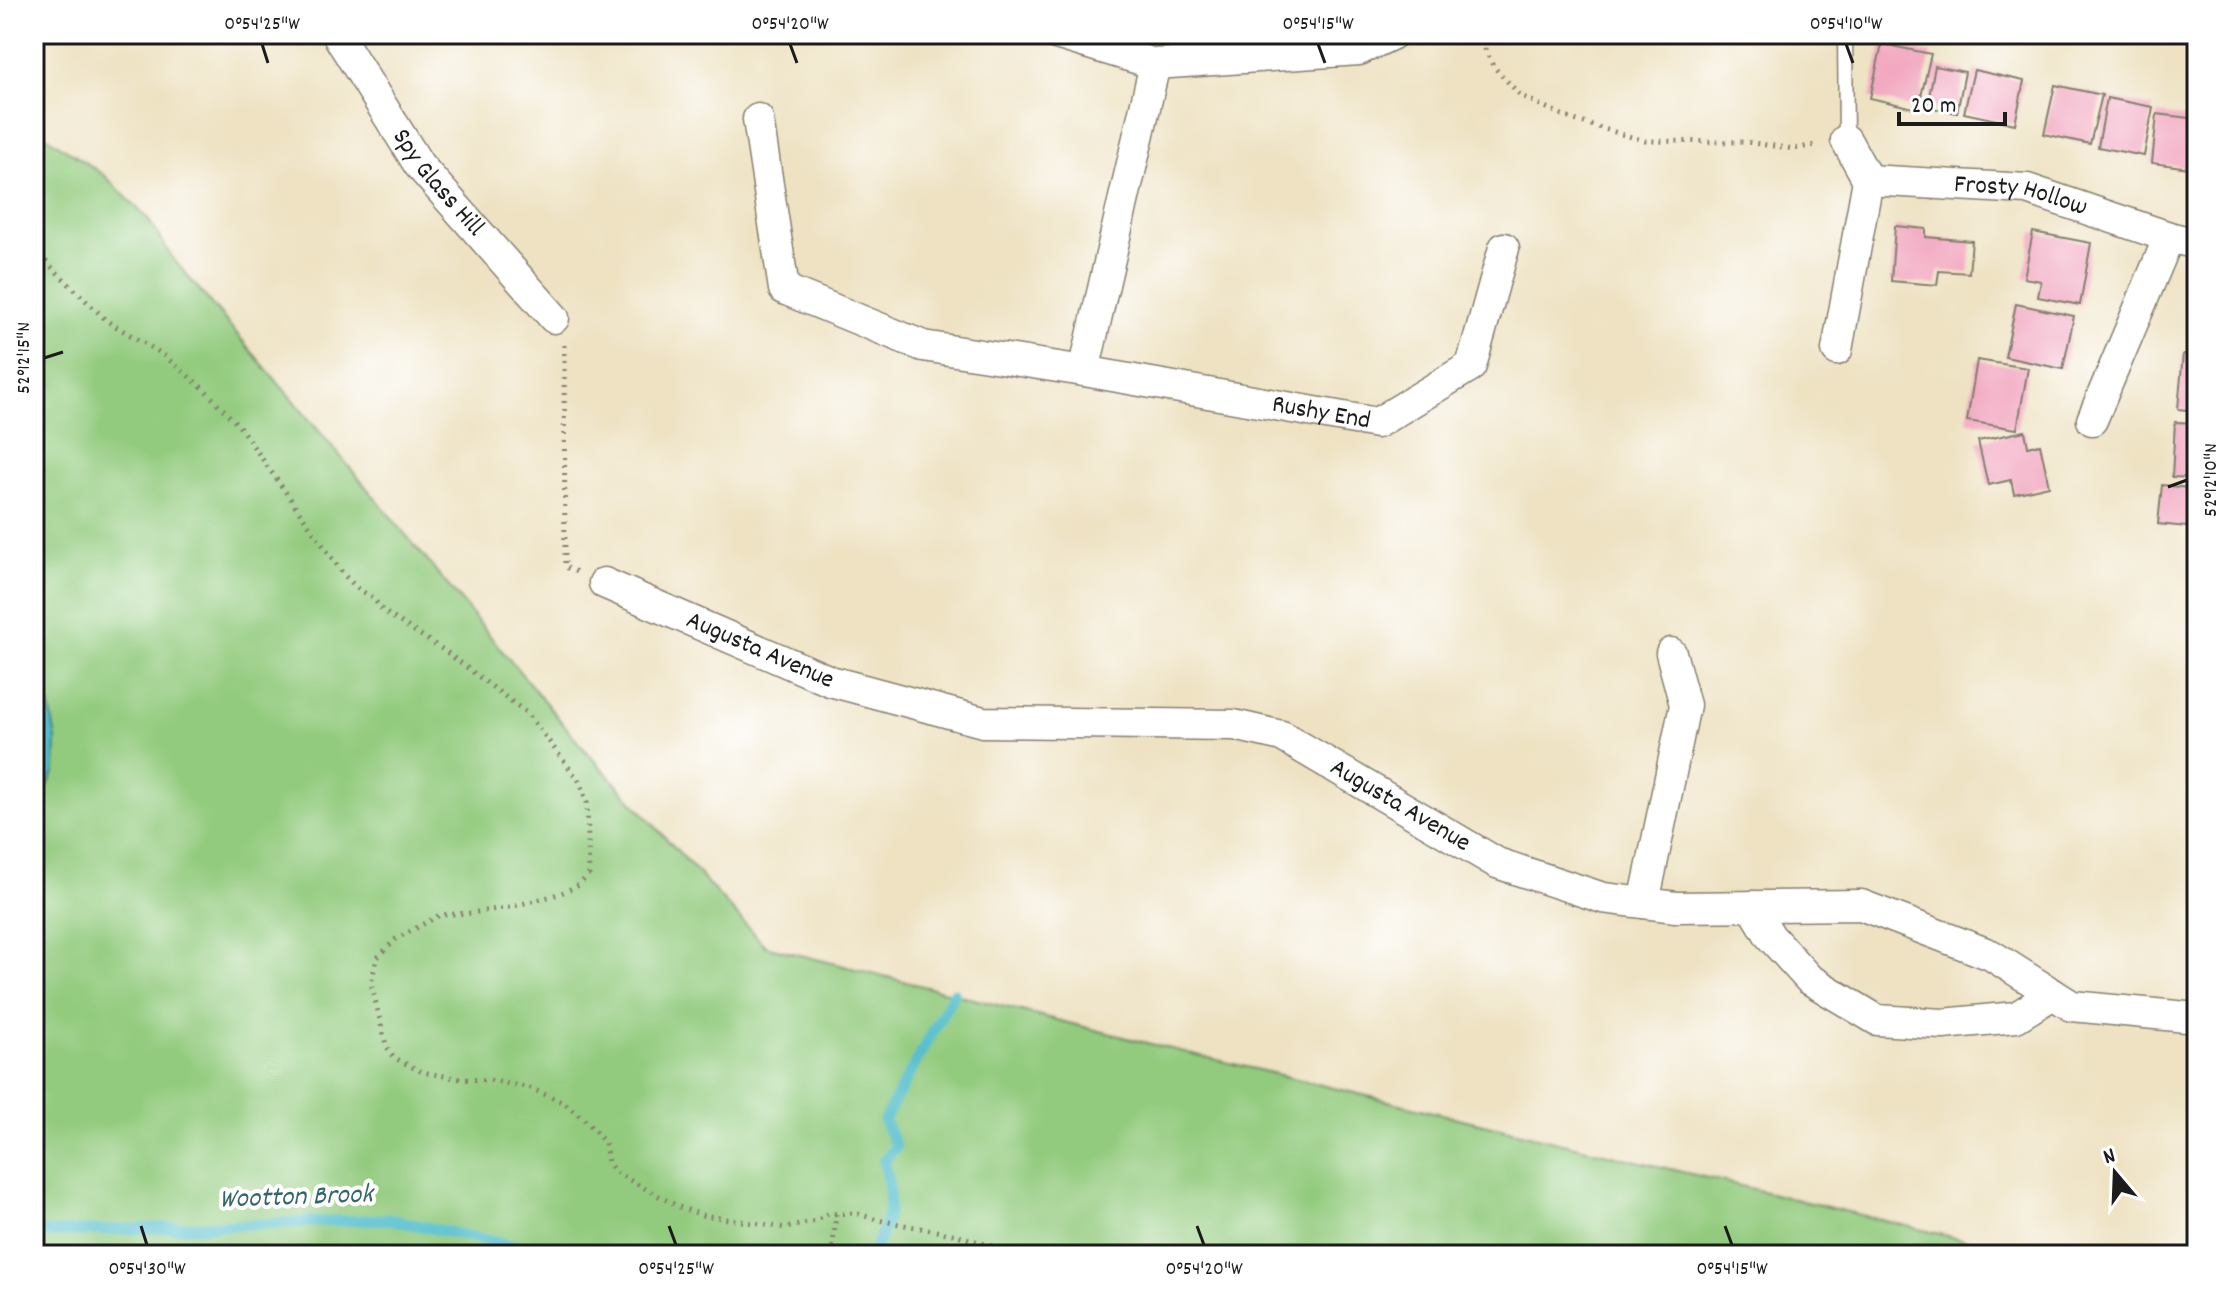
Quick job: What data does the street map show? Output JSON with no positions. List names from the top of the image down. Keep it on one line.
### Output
{"streets":{"street":["Spy Glass Hill","Frosty Hollow","Rushy End","Augusta Avenue"]},"water":["Wootton Brook"],"scale_bar":"20 m","north":"top","coordinates":["0°54'25\"W","0°54'20\"W","0°54'15\"W","0°54'10\"W","52°12'15\"N","52°12'10\"N","0°54'30\"W"]}
